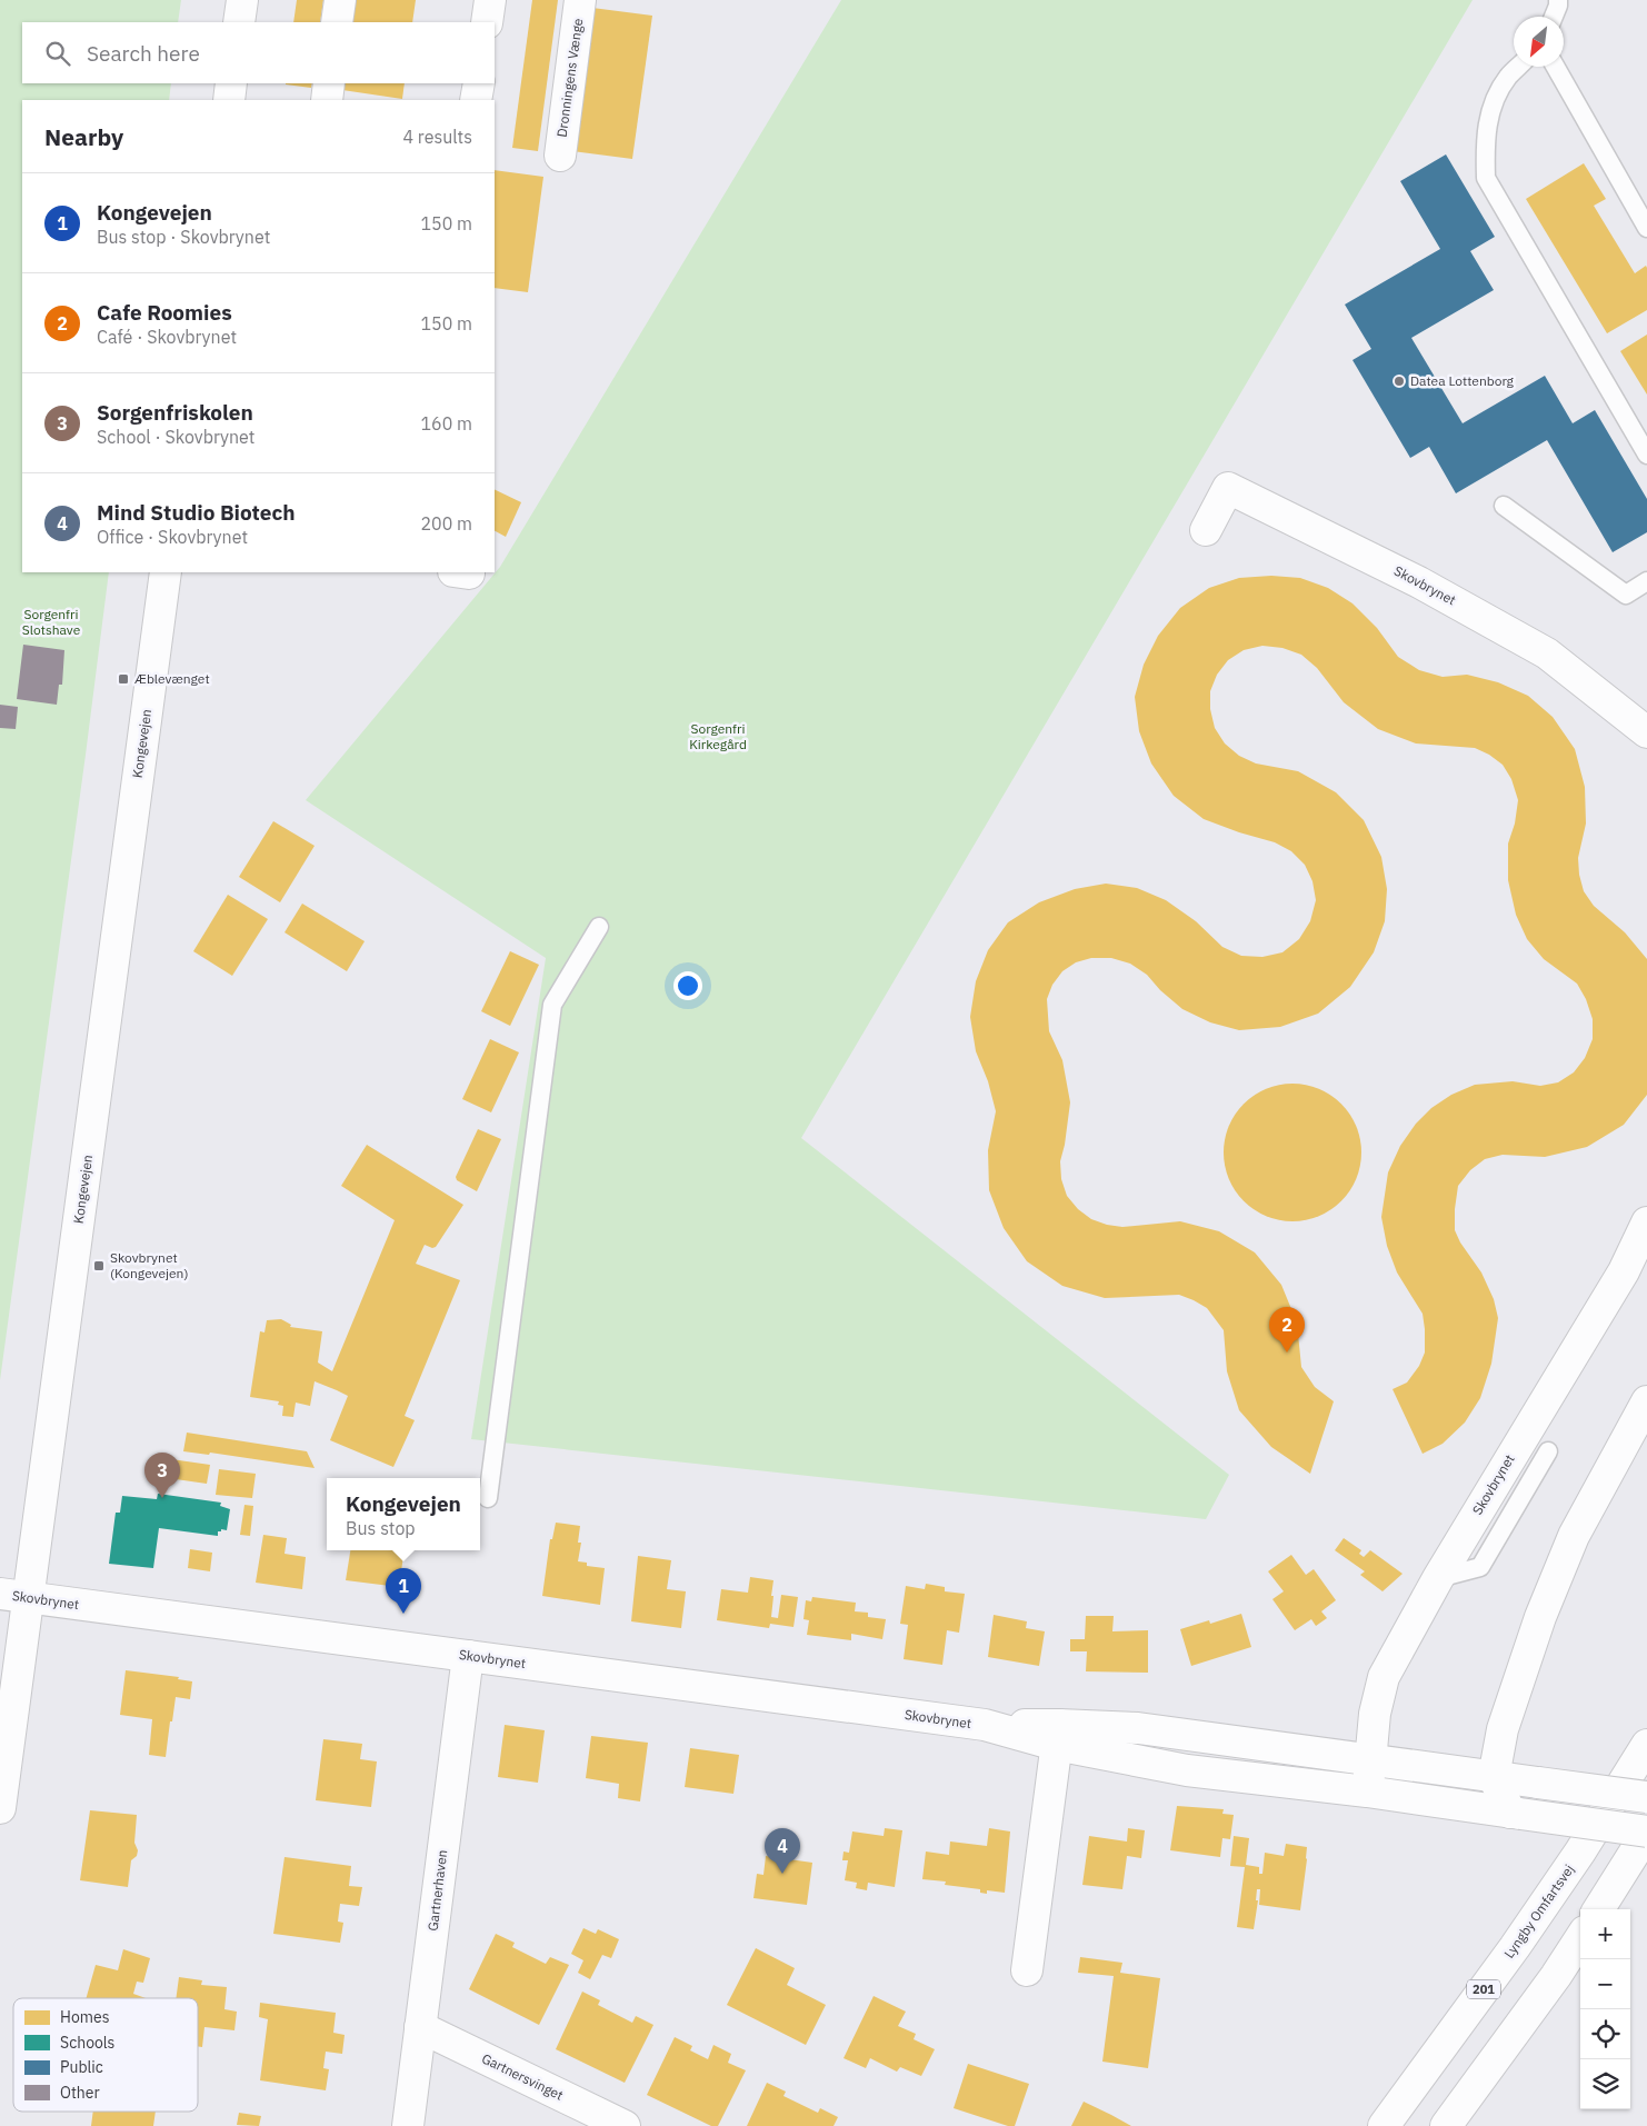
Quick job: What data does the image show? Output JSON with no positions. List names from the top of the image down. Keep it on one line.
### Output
{"streets":{"main road":["Dronningens Vænge","Skovbrynet","Kongevejen","Gartnerhaven","Lyngby Omfartsvej","201","Gartnersvinget"]},"crossings":[["Skovbrynet","Kongevejen"],["Skovbrynet","Gartnerhaven"],["Gartnerhaven","Gartnersvinget"]],"parks":["Sorgenfri Slotshave","Sorgenfri Kirkegård"],"places":{"other":["Datea Lottenborg"],"transit":["Æblevænget","Skovbrynet (Kongevejen)"]},"legend":["Homes","Schools","Public","Other"],"north":"bottom left","page":{"search":"Search here","heading":["Nearby","4 results"],"list":[{"mark":"1","name":"Kongevejen","note":"Bus stop · Skovbrynet","value":"150 m"},{"mark":"2","name":"Cafe Roomies","note":"Café · Skovbrynet","value":"150 m"},{"mark":"3","name":"Sorgenfriskolen","note":"School · Skovbrynet","value":"160 m"},{"mark":"4","name":"Mind Studio Biotech","note":"Office · Skovbrynet","value":"200 m"}],"pins":["2","3","1","4"],"popup":["Kongevejen","Bus stop"],"map_buttons":["+","−"]}}
